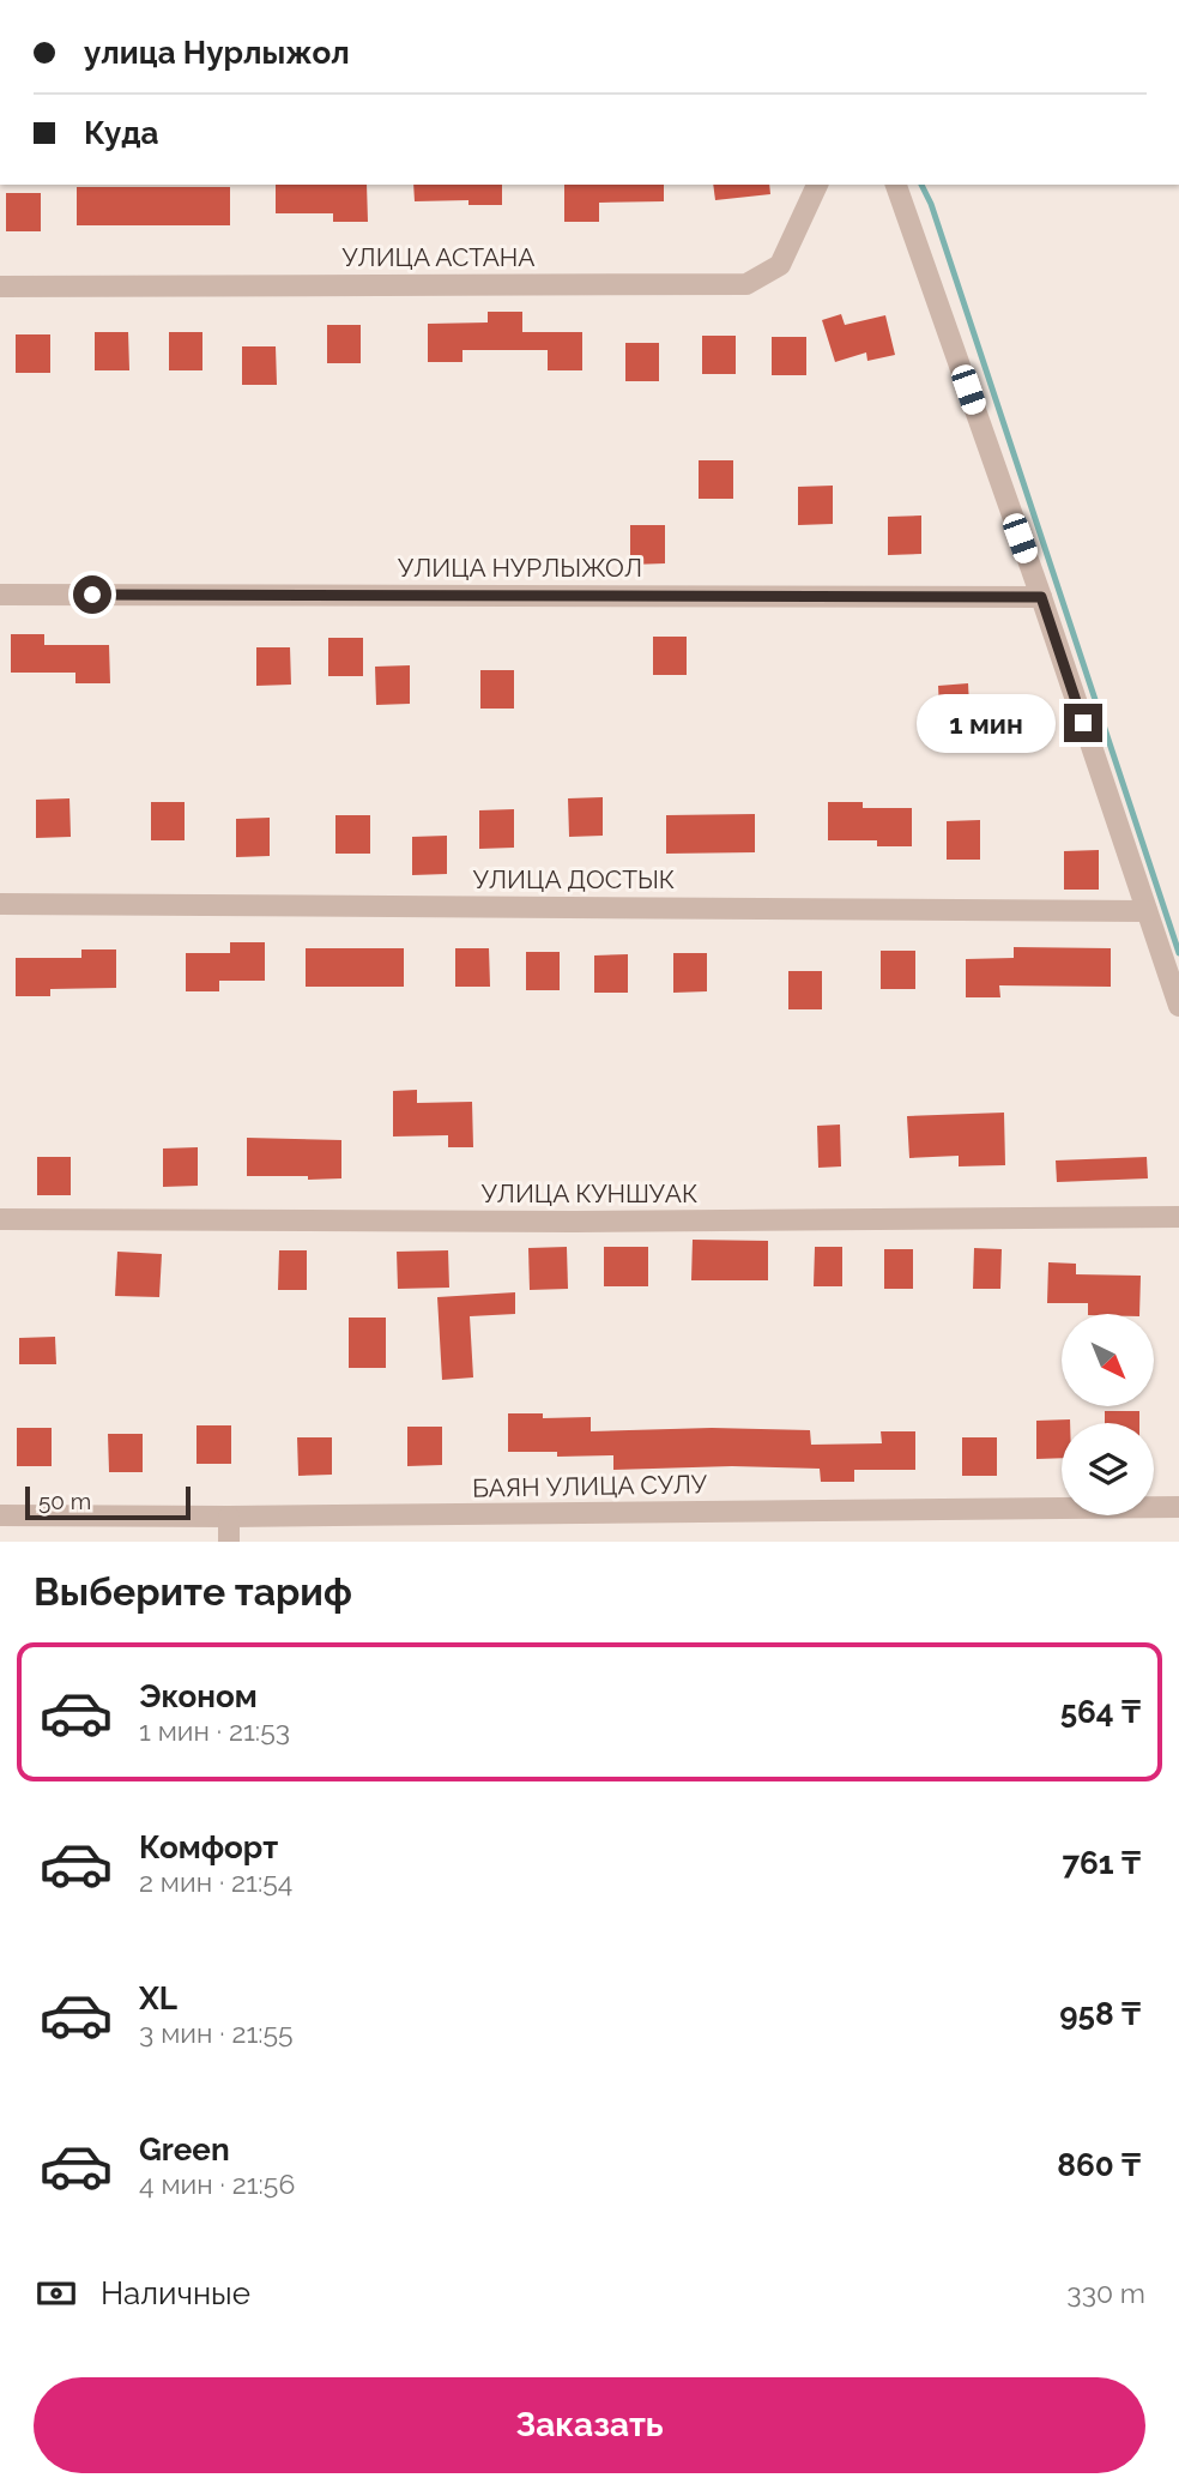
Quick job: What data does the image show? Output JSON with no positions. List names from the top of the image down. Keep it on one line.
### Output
{"streets":{"street":["УЛИЦА АСТАНА","УЛИЦА НУРЛЫЖОЛ","УЛИЦА ДОСТЫК","УЛИЦА КУНШУАК","БАЯН УЛИЦА СУЛУ"]},"scale_bar":"50 m","north":"bottom right","page":{"banner":["улица Нурлыжол","Куда"],"bubble":"1 мин","scale":"50 m","heading":"Выберите тариф","list":[{"name":"Эконом","note":"1 мин · 21:53","value":"564 ₸"},{"name":"Комфорт","note":"2 мин · 21:54","value":"761 ₸"},{"name":"XL","note":"3 мин · 21:55","value":"958 ₸"},{"name":"Green","note":"4 мин · 21:56","value":"860 ₸"}],"pay":["Наличные","330 m"],"buttons":"Заказать"}}
